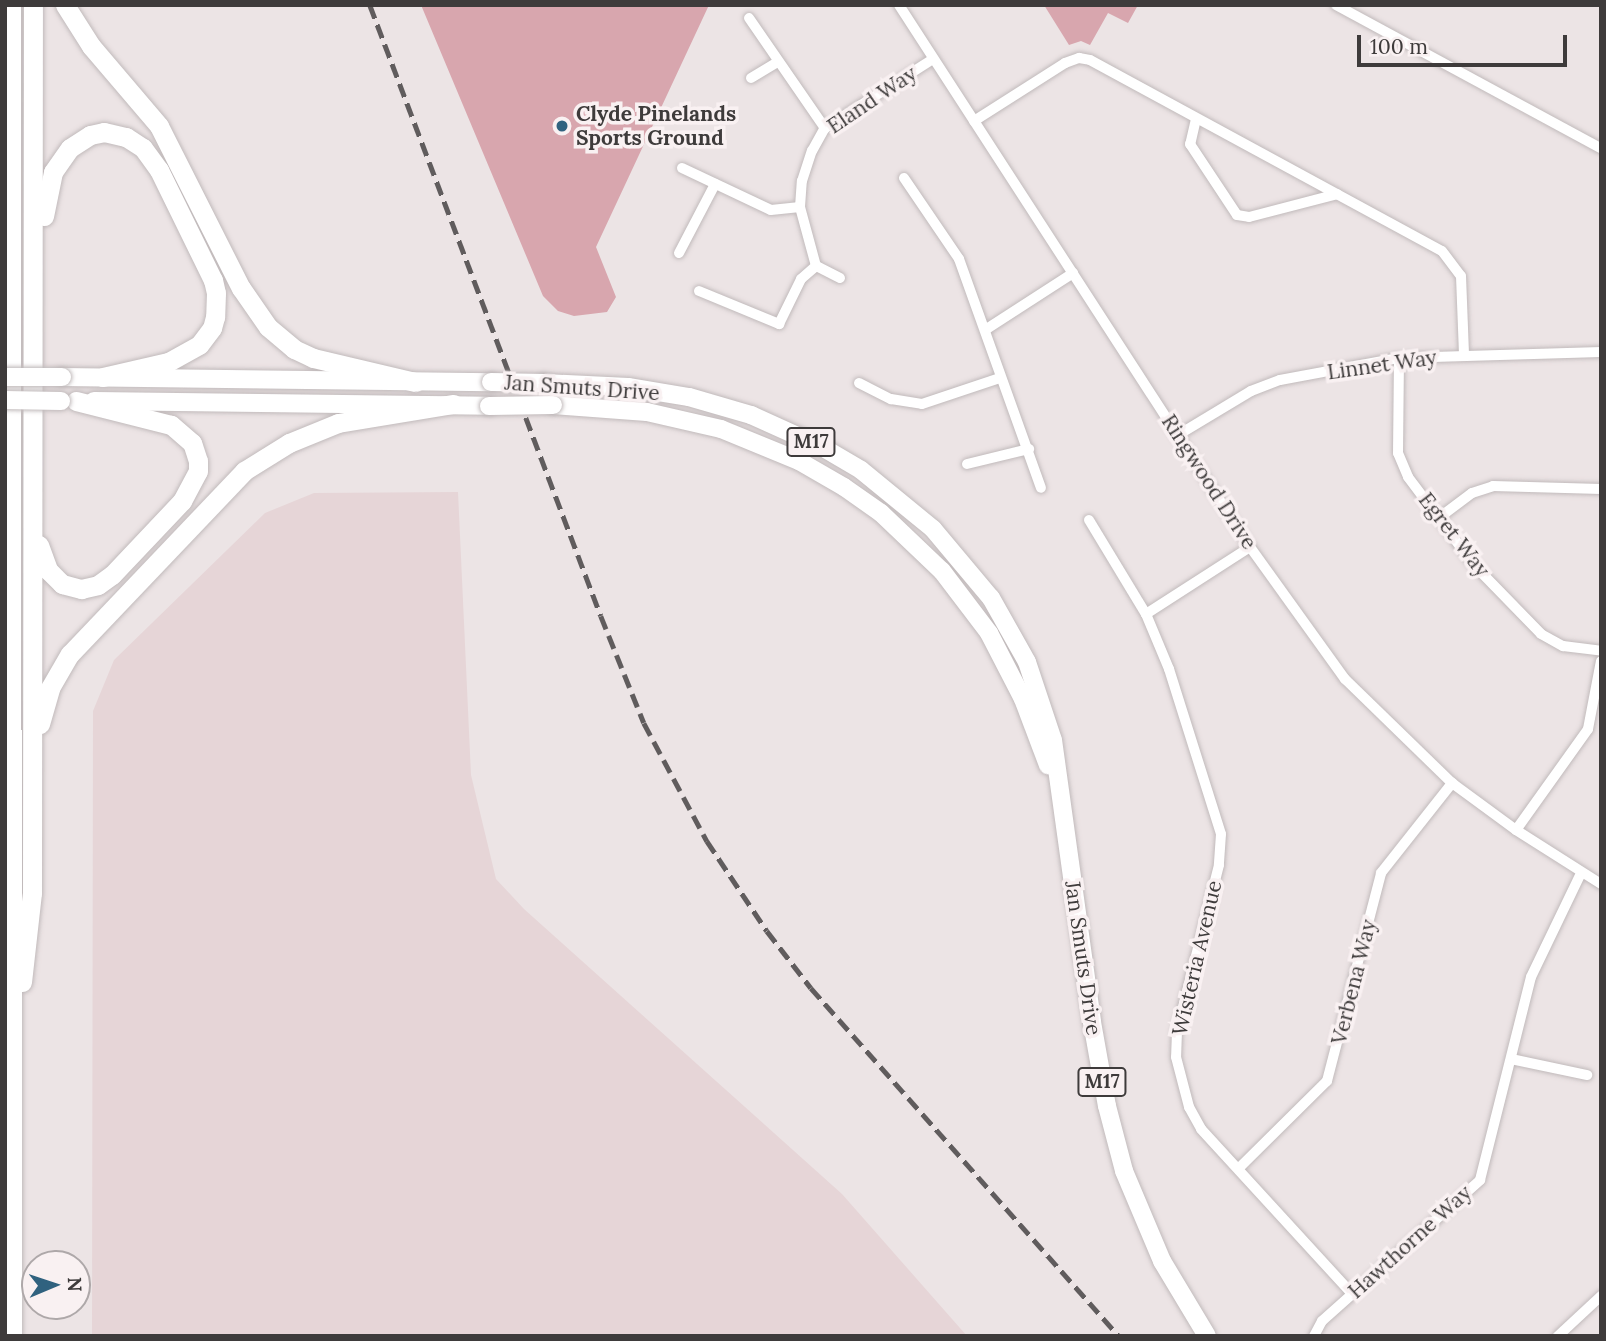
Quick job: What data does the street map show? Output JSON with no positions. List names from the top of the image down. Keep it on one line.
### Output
{"streets":{"main road":["Jan Smuts Drive","M17"],"street":["Eland Way","Linnet Way","Ringwood Drive","Egret Way","Wisteria Avenue","Verbena Way","Hawthorne Way"]},"crossings":[["Eland Way","Ringwood Drive"],["Linnet Way","Ringwood Drive"],["Linnet Way","Egret Way"],["Ringwood Drive","Verbena Way"],["Ringwood Drive","Hawthorne Way"],["Wisteria Avenue","Verbena Way"],["Wisteria Avenue","Hawthorne Way"]],"places":["Clyde Pinelands Sports Ground"],"scale_bar":"100 m","north":"right"}
